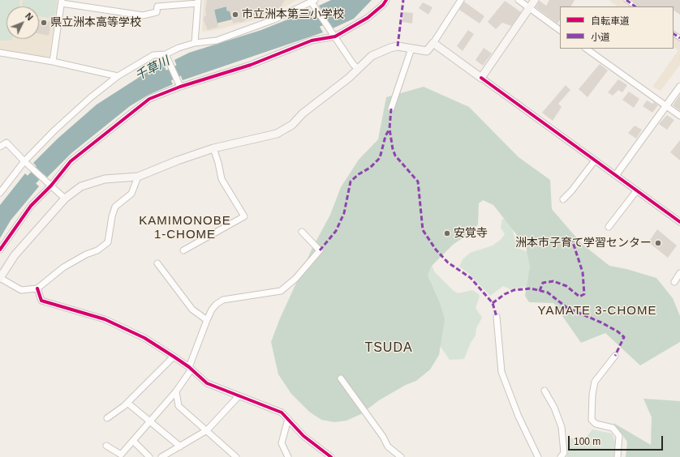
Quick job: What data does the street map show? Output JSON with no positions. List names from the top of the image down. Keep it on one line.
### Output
{"districts":["KAMIMONOBE 1-CHOME","YAMATE 3-CHOME","TSUDA"],"water":["千草川"],"places":["市立洲本第三小学校","県立洲本高等学校","安覚寺","洲本市子育て学習センター"],"legend":["自転車道","小道"],"scale_bar":"100 m","north":"top right"}
